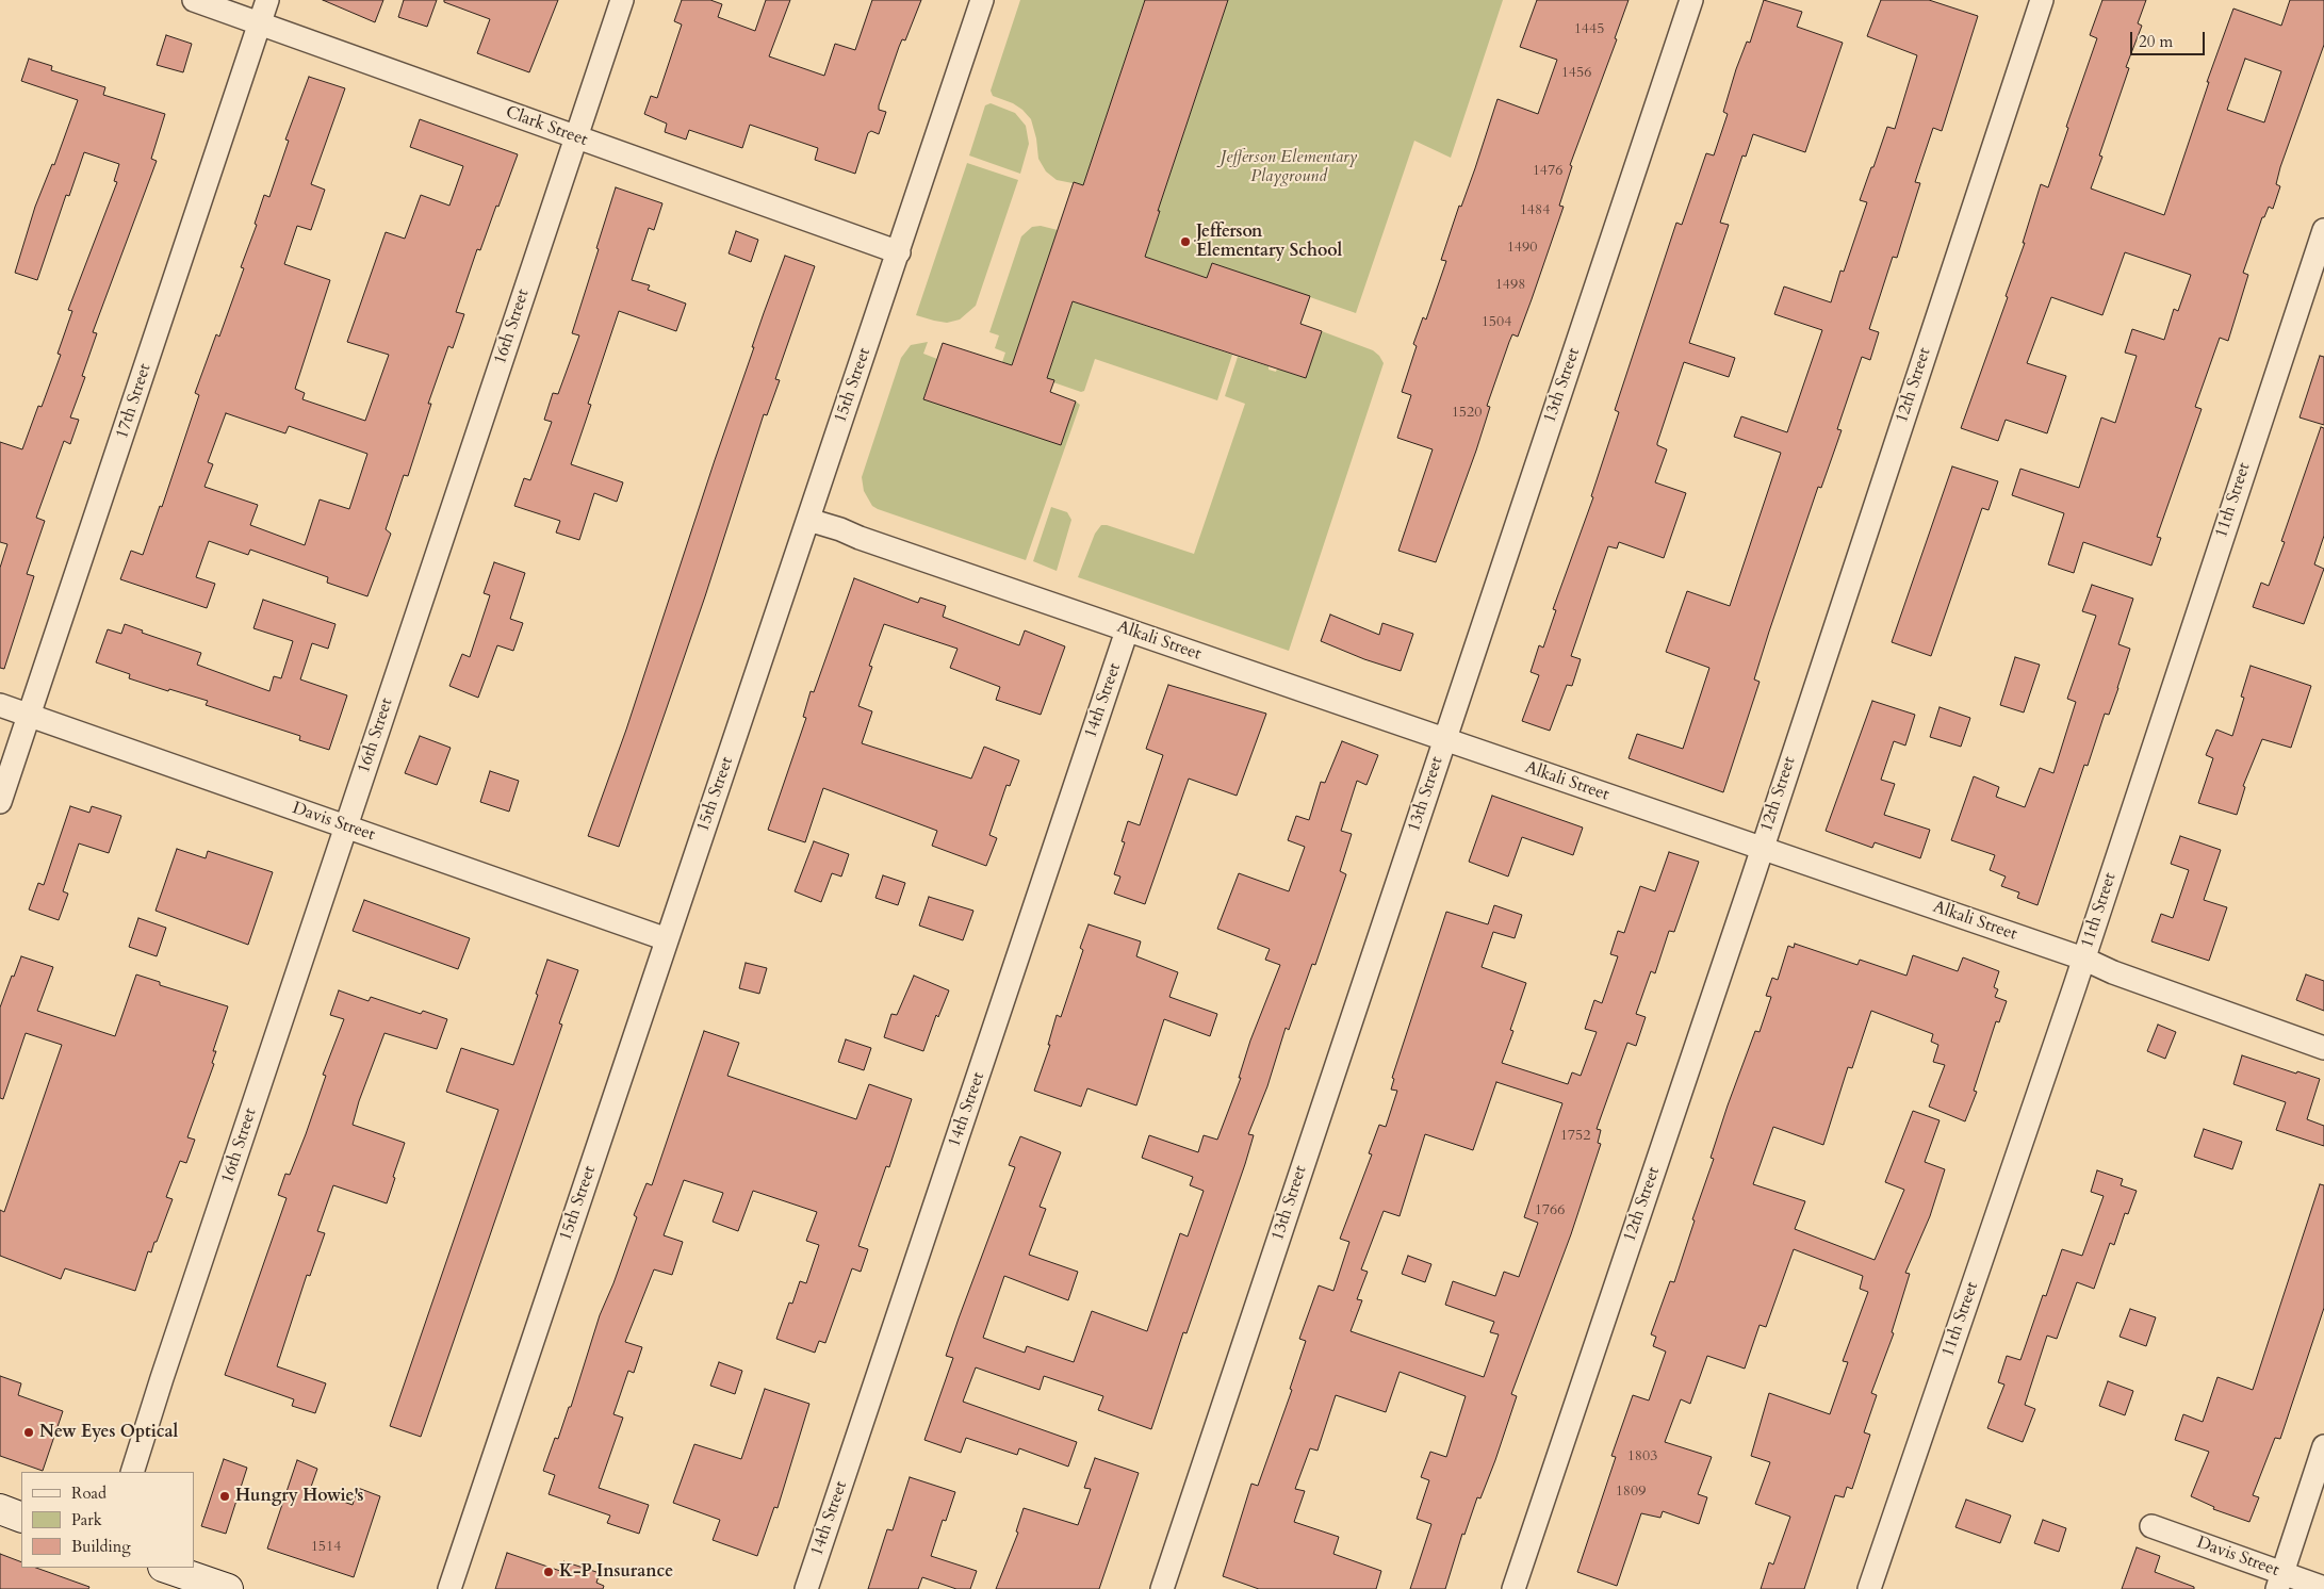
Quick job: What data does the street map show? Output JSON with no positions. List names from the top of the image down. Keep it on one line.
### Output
{"streets":{"street":["Clark Street","16th Street","15th Street","13th Street","12th Street","17th Street","11th Street","Alkali Street","14th Street","Davis Street"]},"crossings":[["Clark Street","16th Street"],["Clark Street","15th Street"],["Clark Street","17th Street"],["16th Street","Davis Street"],["15th Street","Alkali Street"],["15th Street","Davis Street"],["13th Street","Alkali Street"],["12th Street","Alkali Street"],["17th Street","Davis Street"],["11th Street","Alkali Street"],["Alkali Street","14th Street"]],"parks":["Jefferson Elementary Playground"],"places":["Jefferson Elementary School","New Eyes Optical","Hungry Howie's","K-P Insurance"],"house_numbers":["1445","1456","1476","1484","1490","1498","1504","1520","1752","1766","1803","1809","1514"],"legend":["Road","Park","Building"],"scale_bar":"20 m"}
